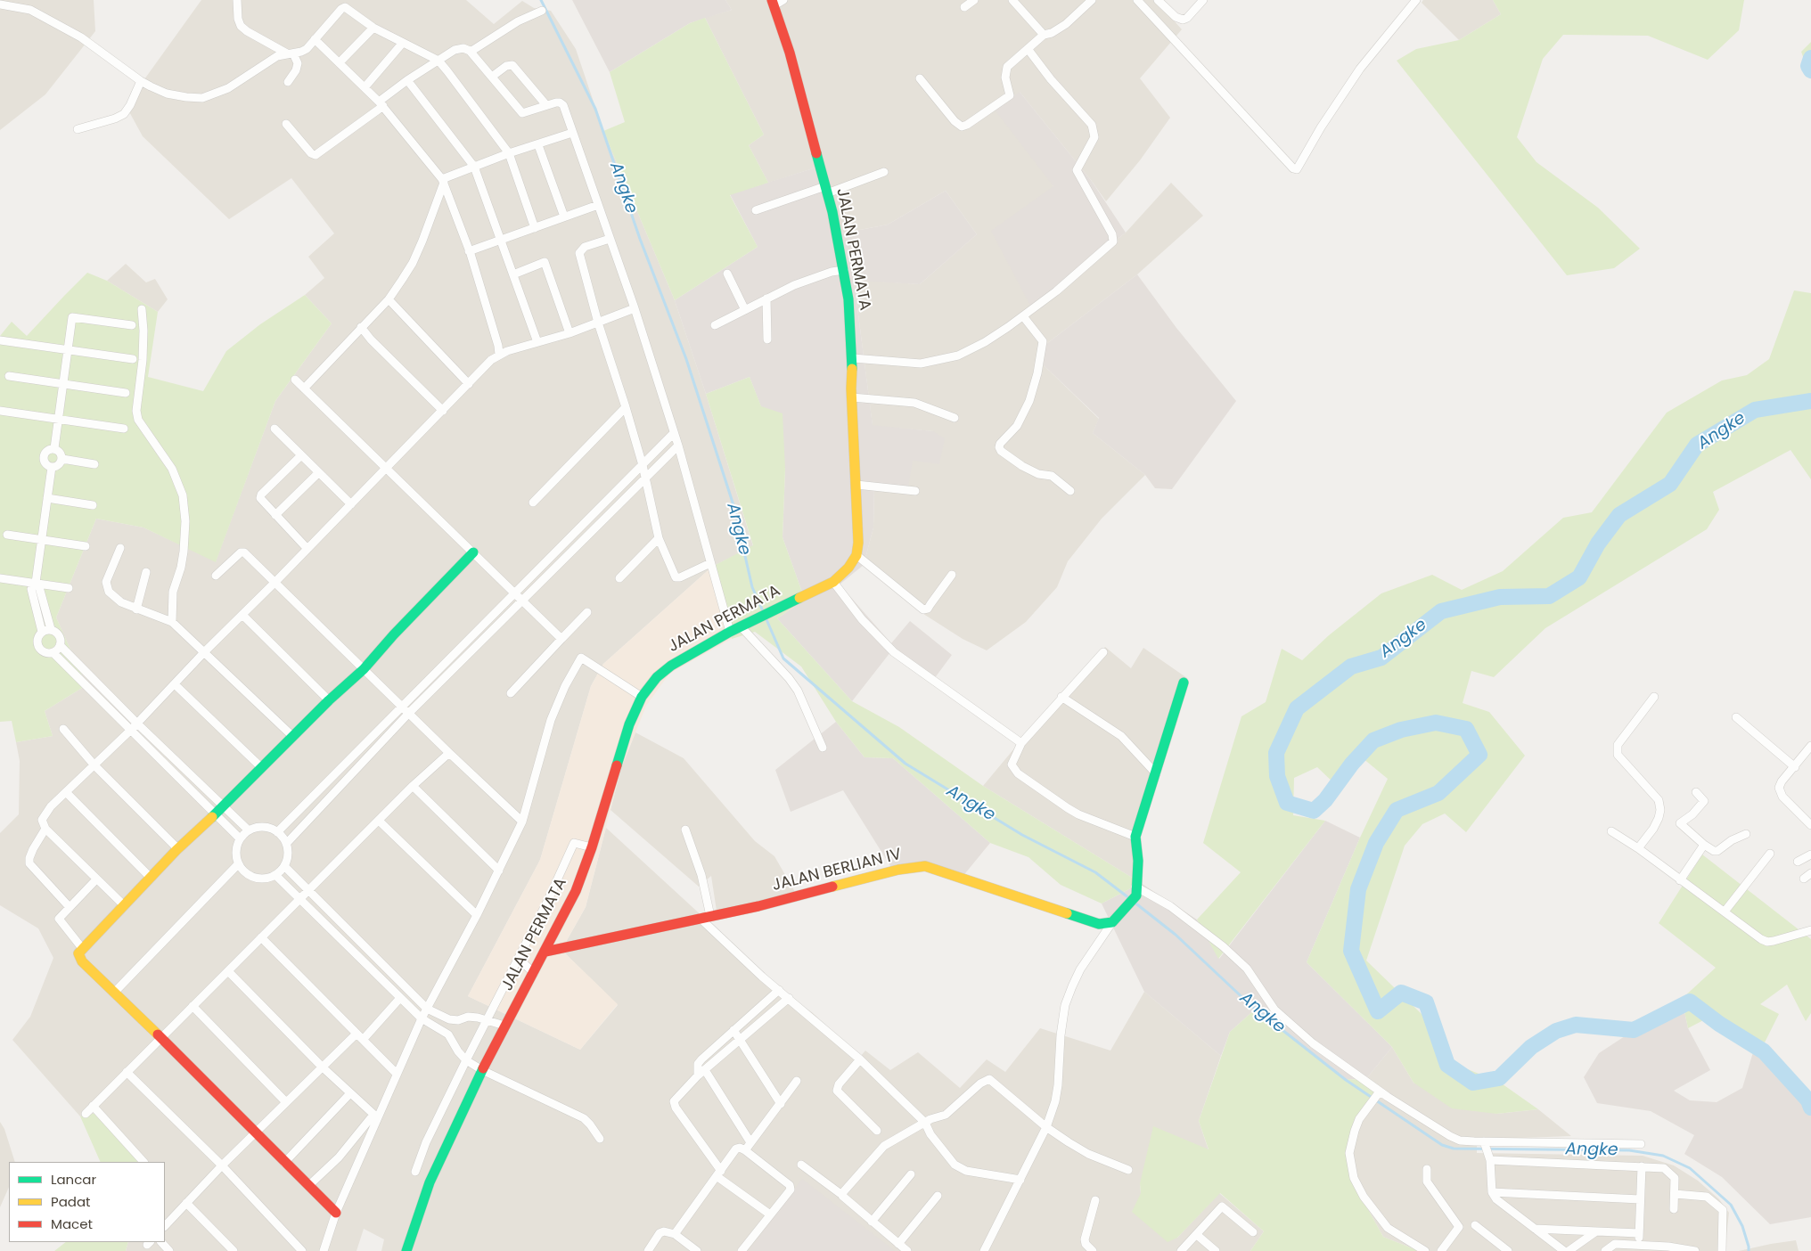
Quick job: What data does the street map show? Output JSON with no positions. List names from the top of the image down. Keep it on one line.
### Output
{"streets":{"street":["JALAN PERMATA","JALAN BERLIAN IV"]},"crossings":[["JALAN PERMATA","JALAN BERLIAN IV"]],"water":["Angke"],"legend":["Lancar","Padat","Macet"]}
